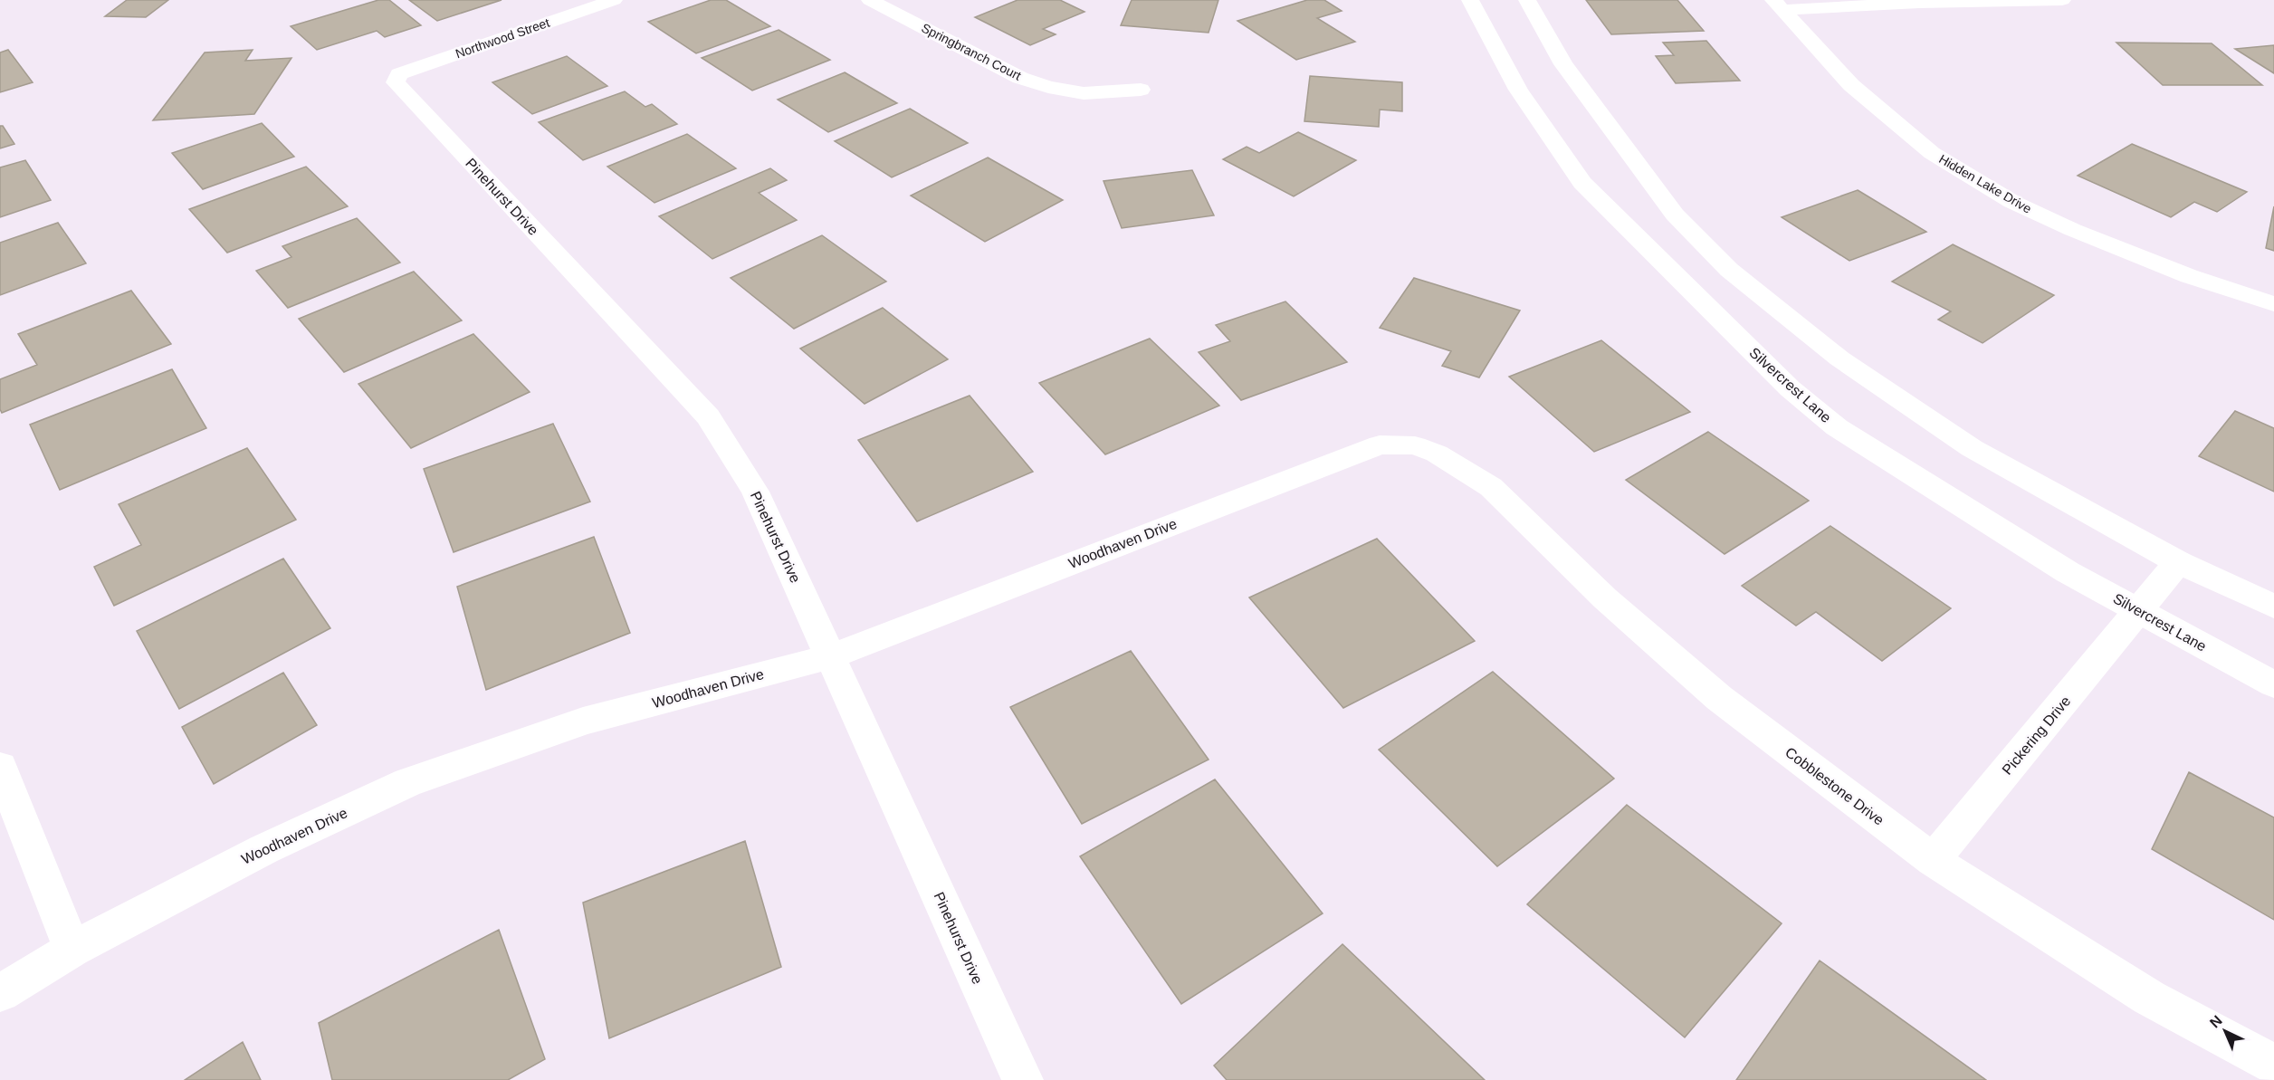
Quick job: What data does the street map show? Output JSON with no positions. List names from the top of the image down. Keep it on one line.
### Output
{"streets":{"street":["Northwood Street","Springbranch Court","Hidden Lake Drive","Pinehurst Drive","Silvercrest Lane","Woodhaven Drive","Pickering Drive","Cobblestone Drive"]},"crossings":[["Northwood Street","Pinehurst Drive"],["Pinehurst Drive","Woodhaven Drive"],["Silvercrest Lane","Pickering Drive"],["Woodhaven Drive","Cobblestone Drive"],["Pickering Drive","Cobblestone Drive"]],"north":"top left"}
